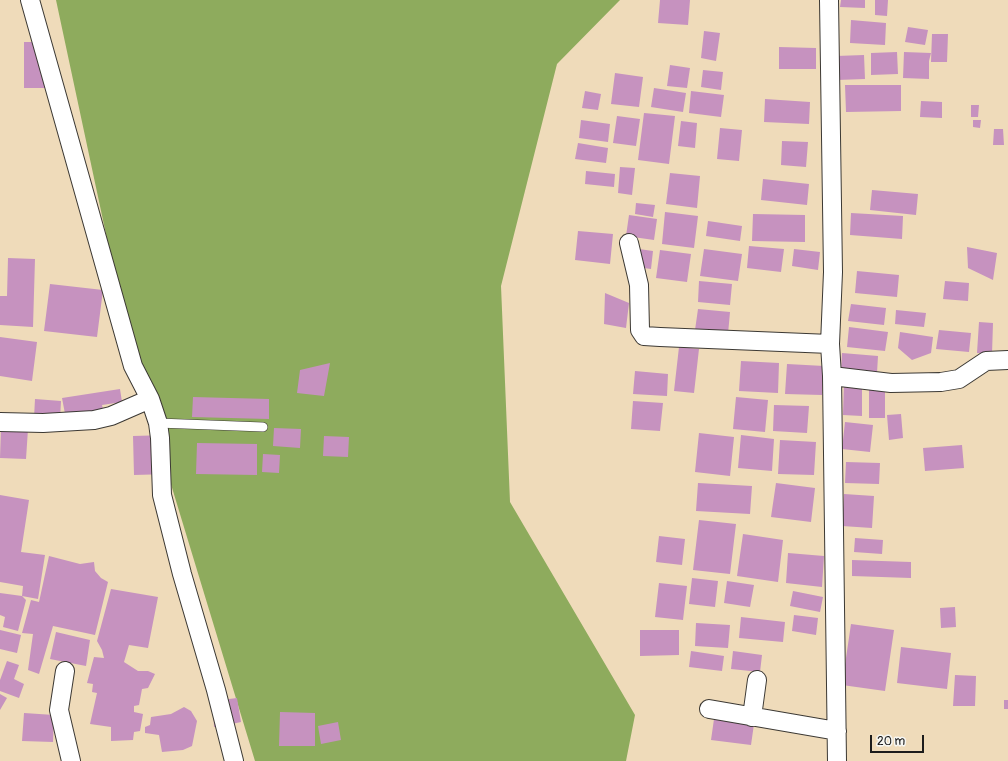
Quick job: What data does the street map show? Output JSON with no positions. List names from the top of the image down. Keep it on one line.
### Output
{"scale_bar":"20 m"}
